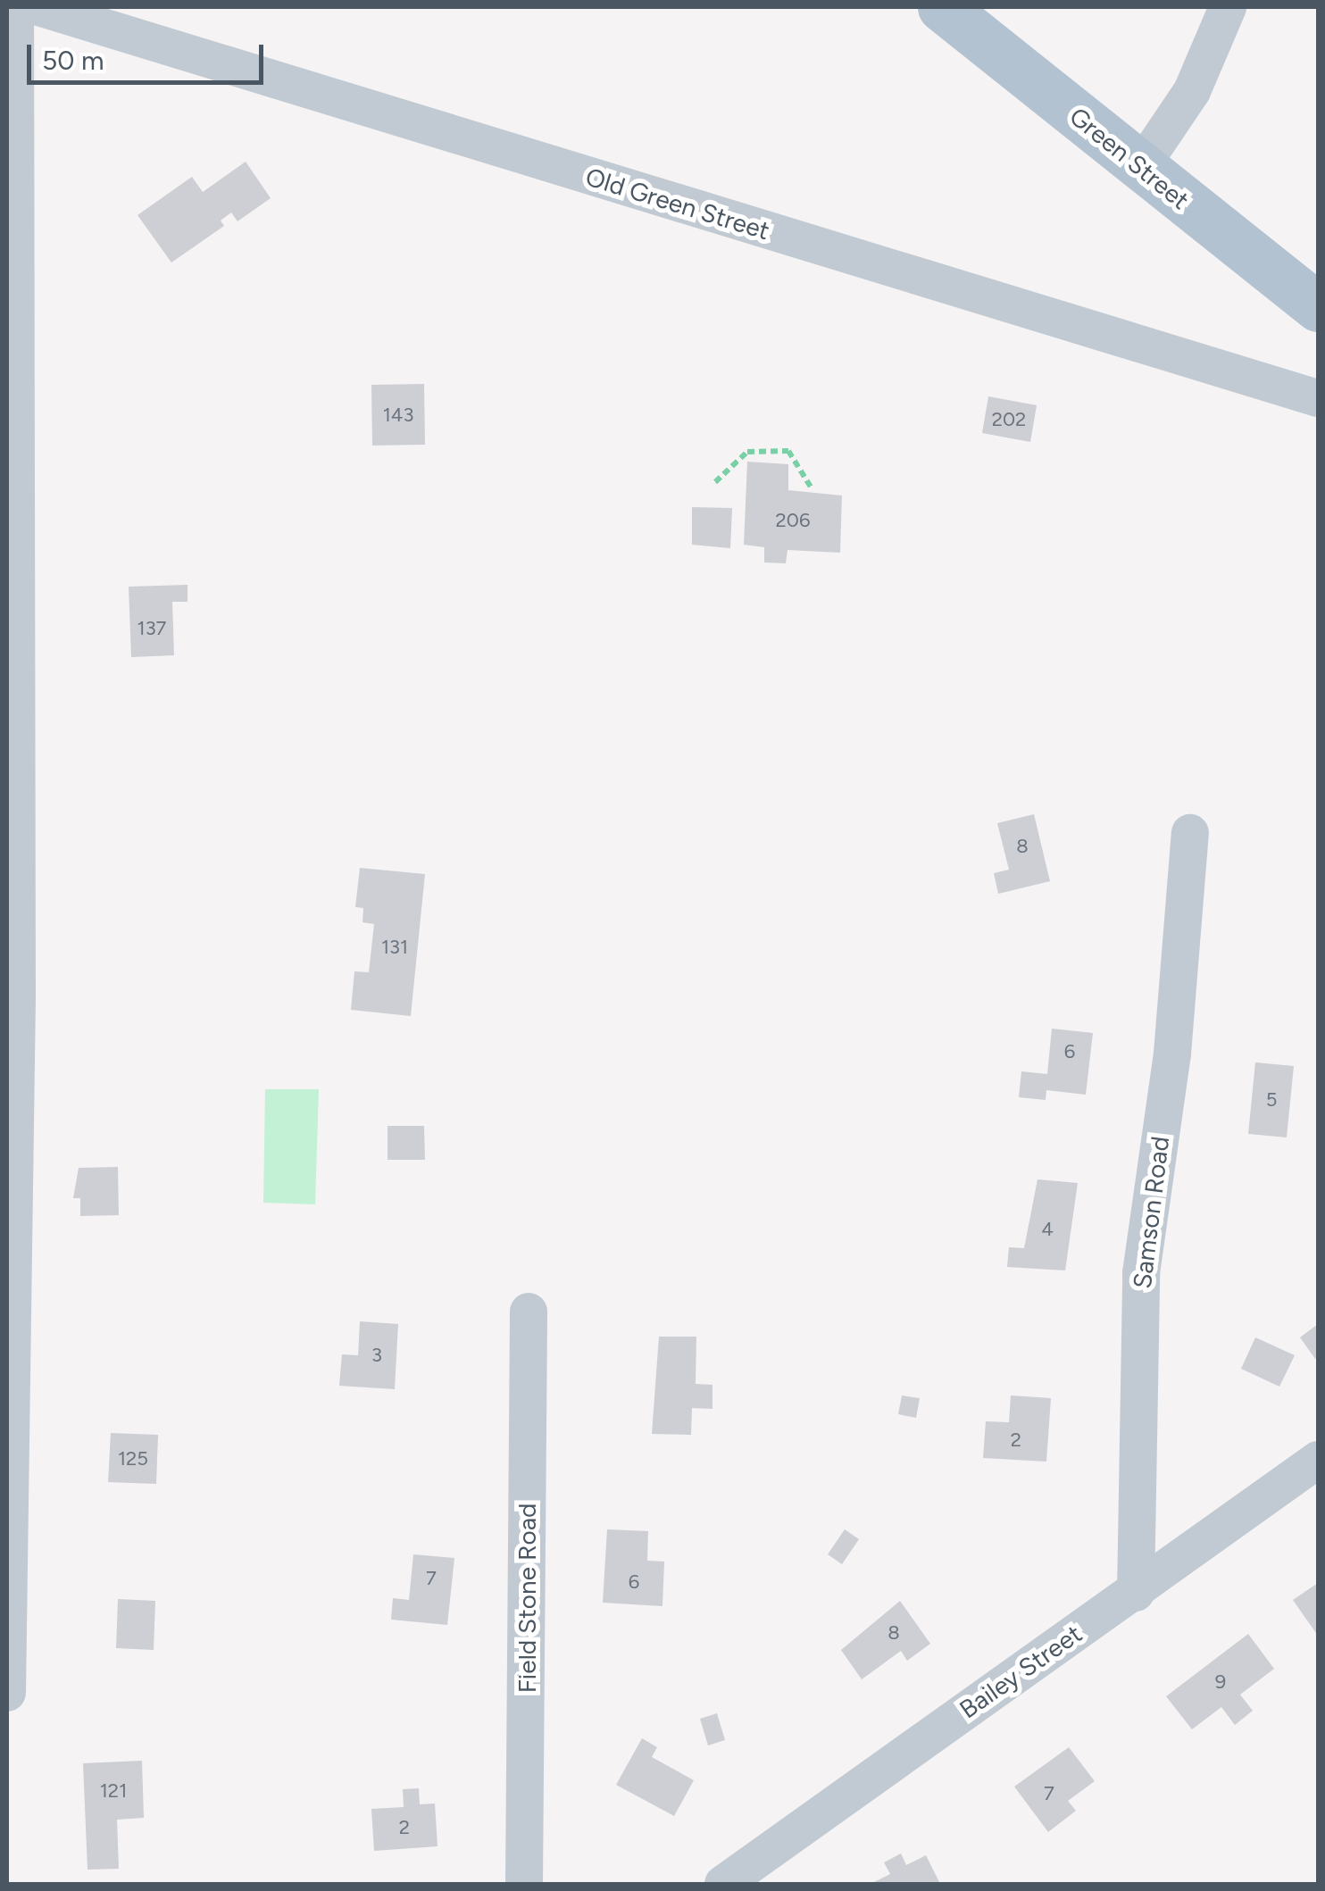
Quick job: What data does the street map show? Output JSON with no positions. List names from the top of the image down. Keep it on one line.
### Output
{"streets":{"main road":["Green Street"],"street":["Old Green Street","Samson Road","Field Stone Road","Bailey Street"]},"crossings":[["Samson Road","Bailey Street"]],"house_numbers":["143","202","206","137","8","131","6","5","4","3","2","125","7","6","8","9","121","7","2"],"scale_bar":"50 m"}
